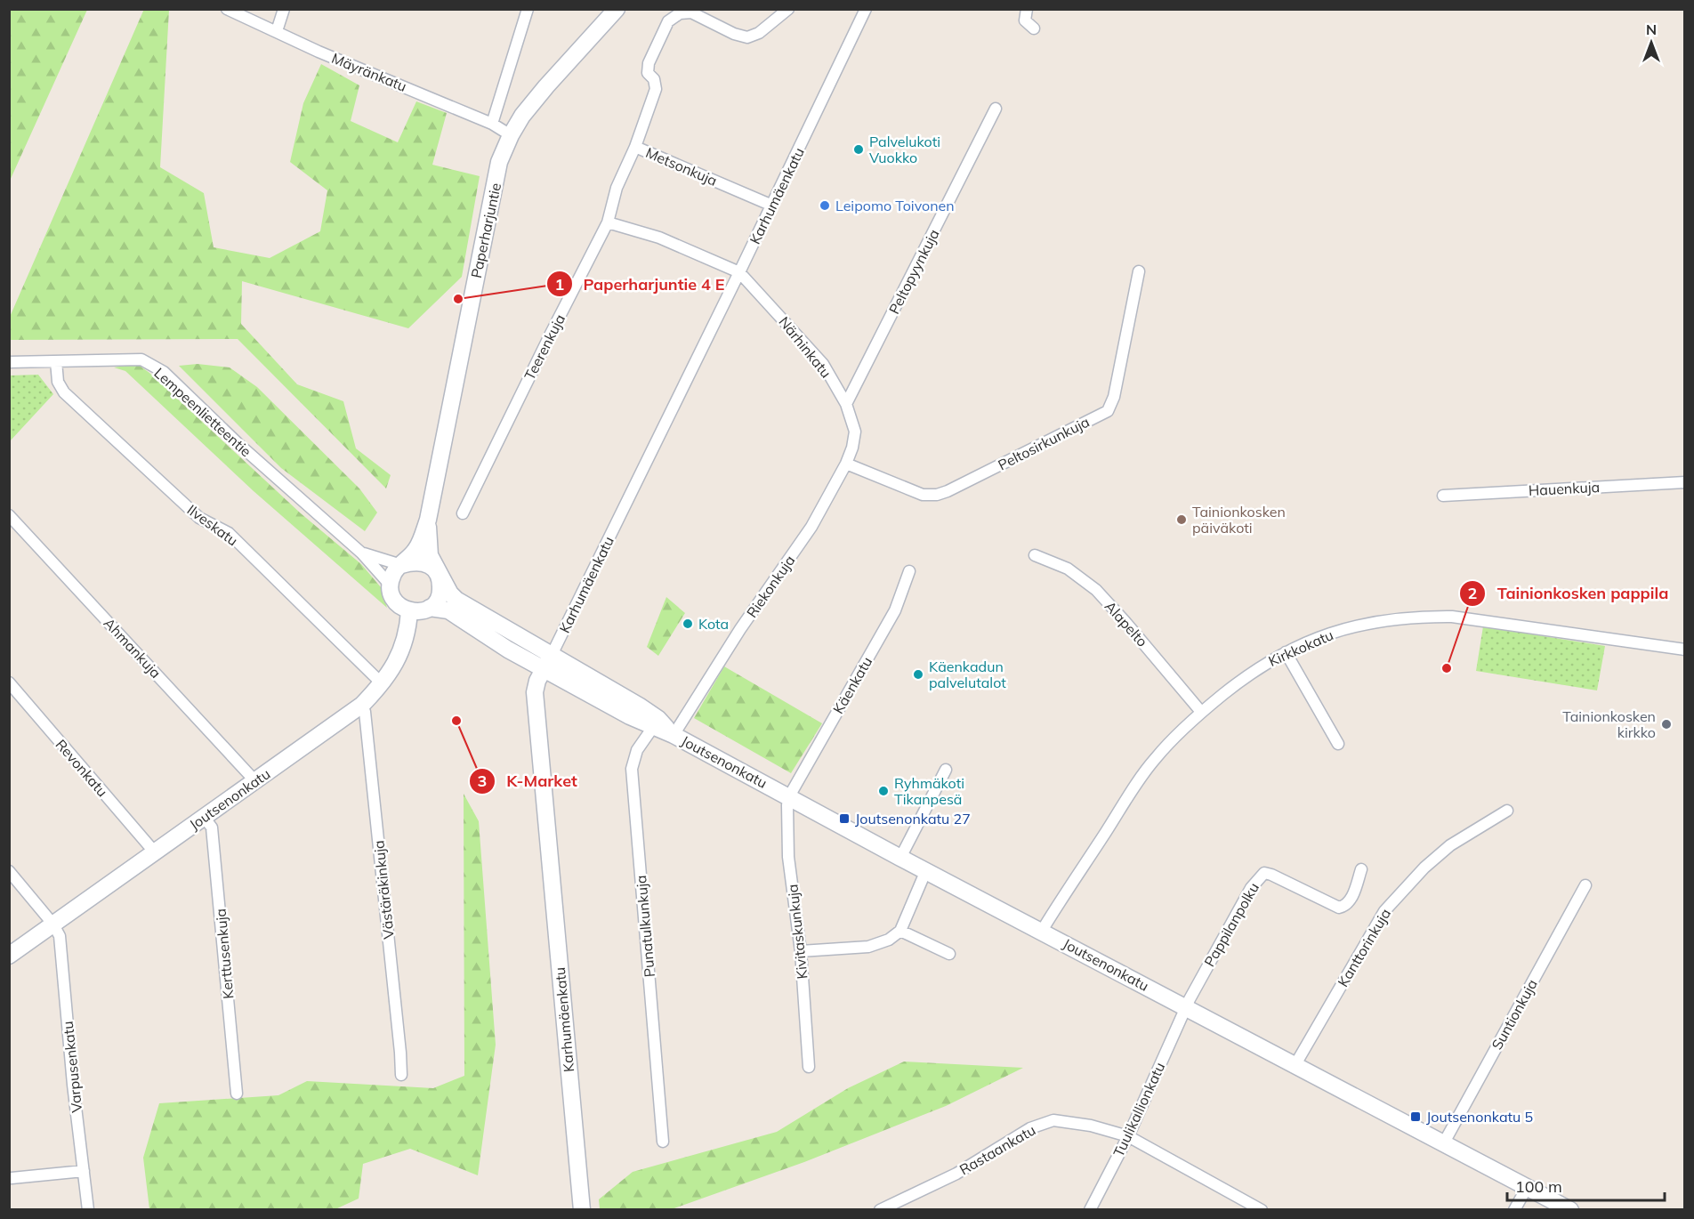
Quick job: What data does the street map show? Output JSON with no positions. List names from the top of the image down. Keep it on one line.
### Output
{"streets":{"main road":["Karhumäenkatu","Paperharjuntie","Joutsenonkatu"],"street":["Mäyränkatu","Metsonkuja","Peltopyynkuja","Teerenkuja","Närhinkatu","Lempeenlietteentie","Peltosirkunkuja","Hauenkuja","Ilveskatu","Riekonkuja","Alapelto","Ahmankuja","Kirkkokatu","Käenkatu","Revonkatu","Västäräkinkuja","Pappilanpolku","Punatulkunkuja","Kivitaskunkuja","Kanttorinkuja","Kerttusenkuja","Suntionkuja","Varpusenkatu","Tuulikallionkatu","Rastaankatu"]},"crossings":[["Mäyränkatu","Paperharjuntie"],["Metsonkuja","Karhumäenkatu"],["Metsonkuja","Teerenkuja"],["Karhumäenkatu","Närhinkatu"],["Karhumäenkatu","Joutsenonkatu"],["Paperharjuntie","Lempeenlietteentie"],["Paperharjuntie","Joutsenonkatu"],["Peltopyynkuja","Närhinkatu"],["Närhinkatu","Riekonkuja"],["Lempeenlietteentie","Ilveskatu"],["Lempeenlietteentie","Joutsenonkatu"],["Peltosirkunkuja","Riekonkuja"],["Ilveskatu","Joutsenonkatu"],["Riekonkuja","Joutsenonkatu"],["Alapelto","Kirkkokatu"],["Ahmankuja","Joutsenonkatu"],["Kirkkokatu","Joutsenonkatu"],["Käenkatu","Joutsenonkatu"],["Käenkatu","Kivitaskunkuja"],["Joutsenonkatu","Revonkatu"],["Joutsenonkatu","Västäräkinkuja"],["Joutsenonkatu","Pappilanpolku"],["Joutsenonkatu","Punatulkunkuja"],["Joutsenonkatu","Kivitaskunkuja"],["Joutsenonkatu","Kanttorinkuja"],["Joutsenonkatu","Kerttusenkuja"],["Joutsenonkatu","Suntionkuja"],["Joutsenonkatu","Varpusenkatu"],["Joutsenonkatu","Tuulikallionkatu"],["Pappilanpolku","Tuulikallionkatu"],["Tuulikallionkatu","Rastaankatu"]],"places":{"other":["Palvelukoti Vuokko","Leipomo Toivonen","Paperharjuntie 4 E","Tainionkosken päiväkoti","Kota","Tainionkosken pappila","Käenkadun palvelutalot","K-Market","Tainionkosken kirkko","Ryhmäkoti Tikanpesä"],"transit":["Joutsenonkatu 27","Joutsenonkatu 5"]},"scale_bar":"100 m","north":"top"}
